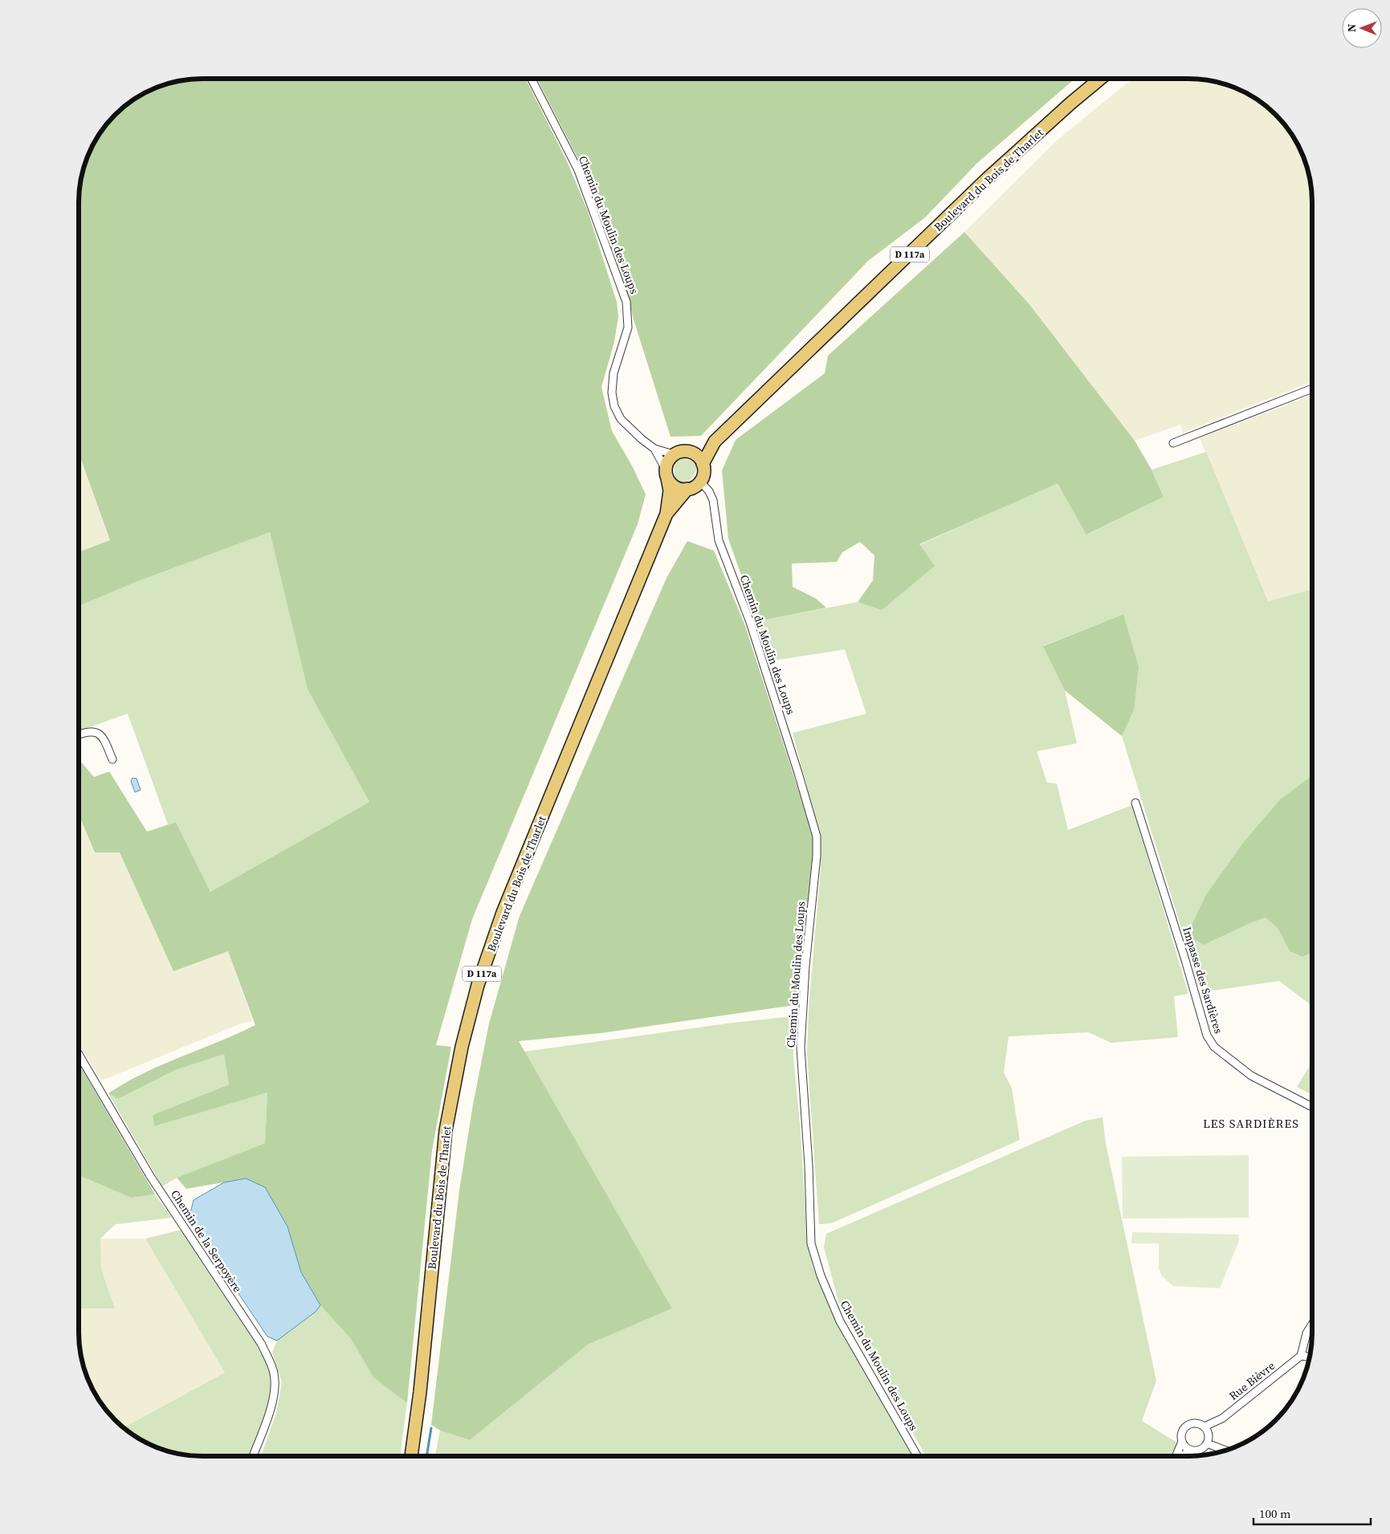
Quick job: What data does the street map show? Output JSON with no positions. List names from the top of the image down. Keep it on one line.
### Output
{"streets":{"main road":["Boulevard du Bois de Tharlet","D 117a"],"street":["Chemin du Moulin des Loups","Impasse des Sardières","Chemin de la Serpoyère","Rue Bièvre"]},"crossings":[["Boulevard du Bois de Tharlet","Chemin du Moulin des Loups"]],"districts":["LES SARDIÈRES"],"scale_bar":"100 m","north":"left"}
